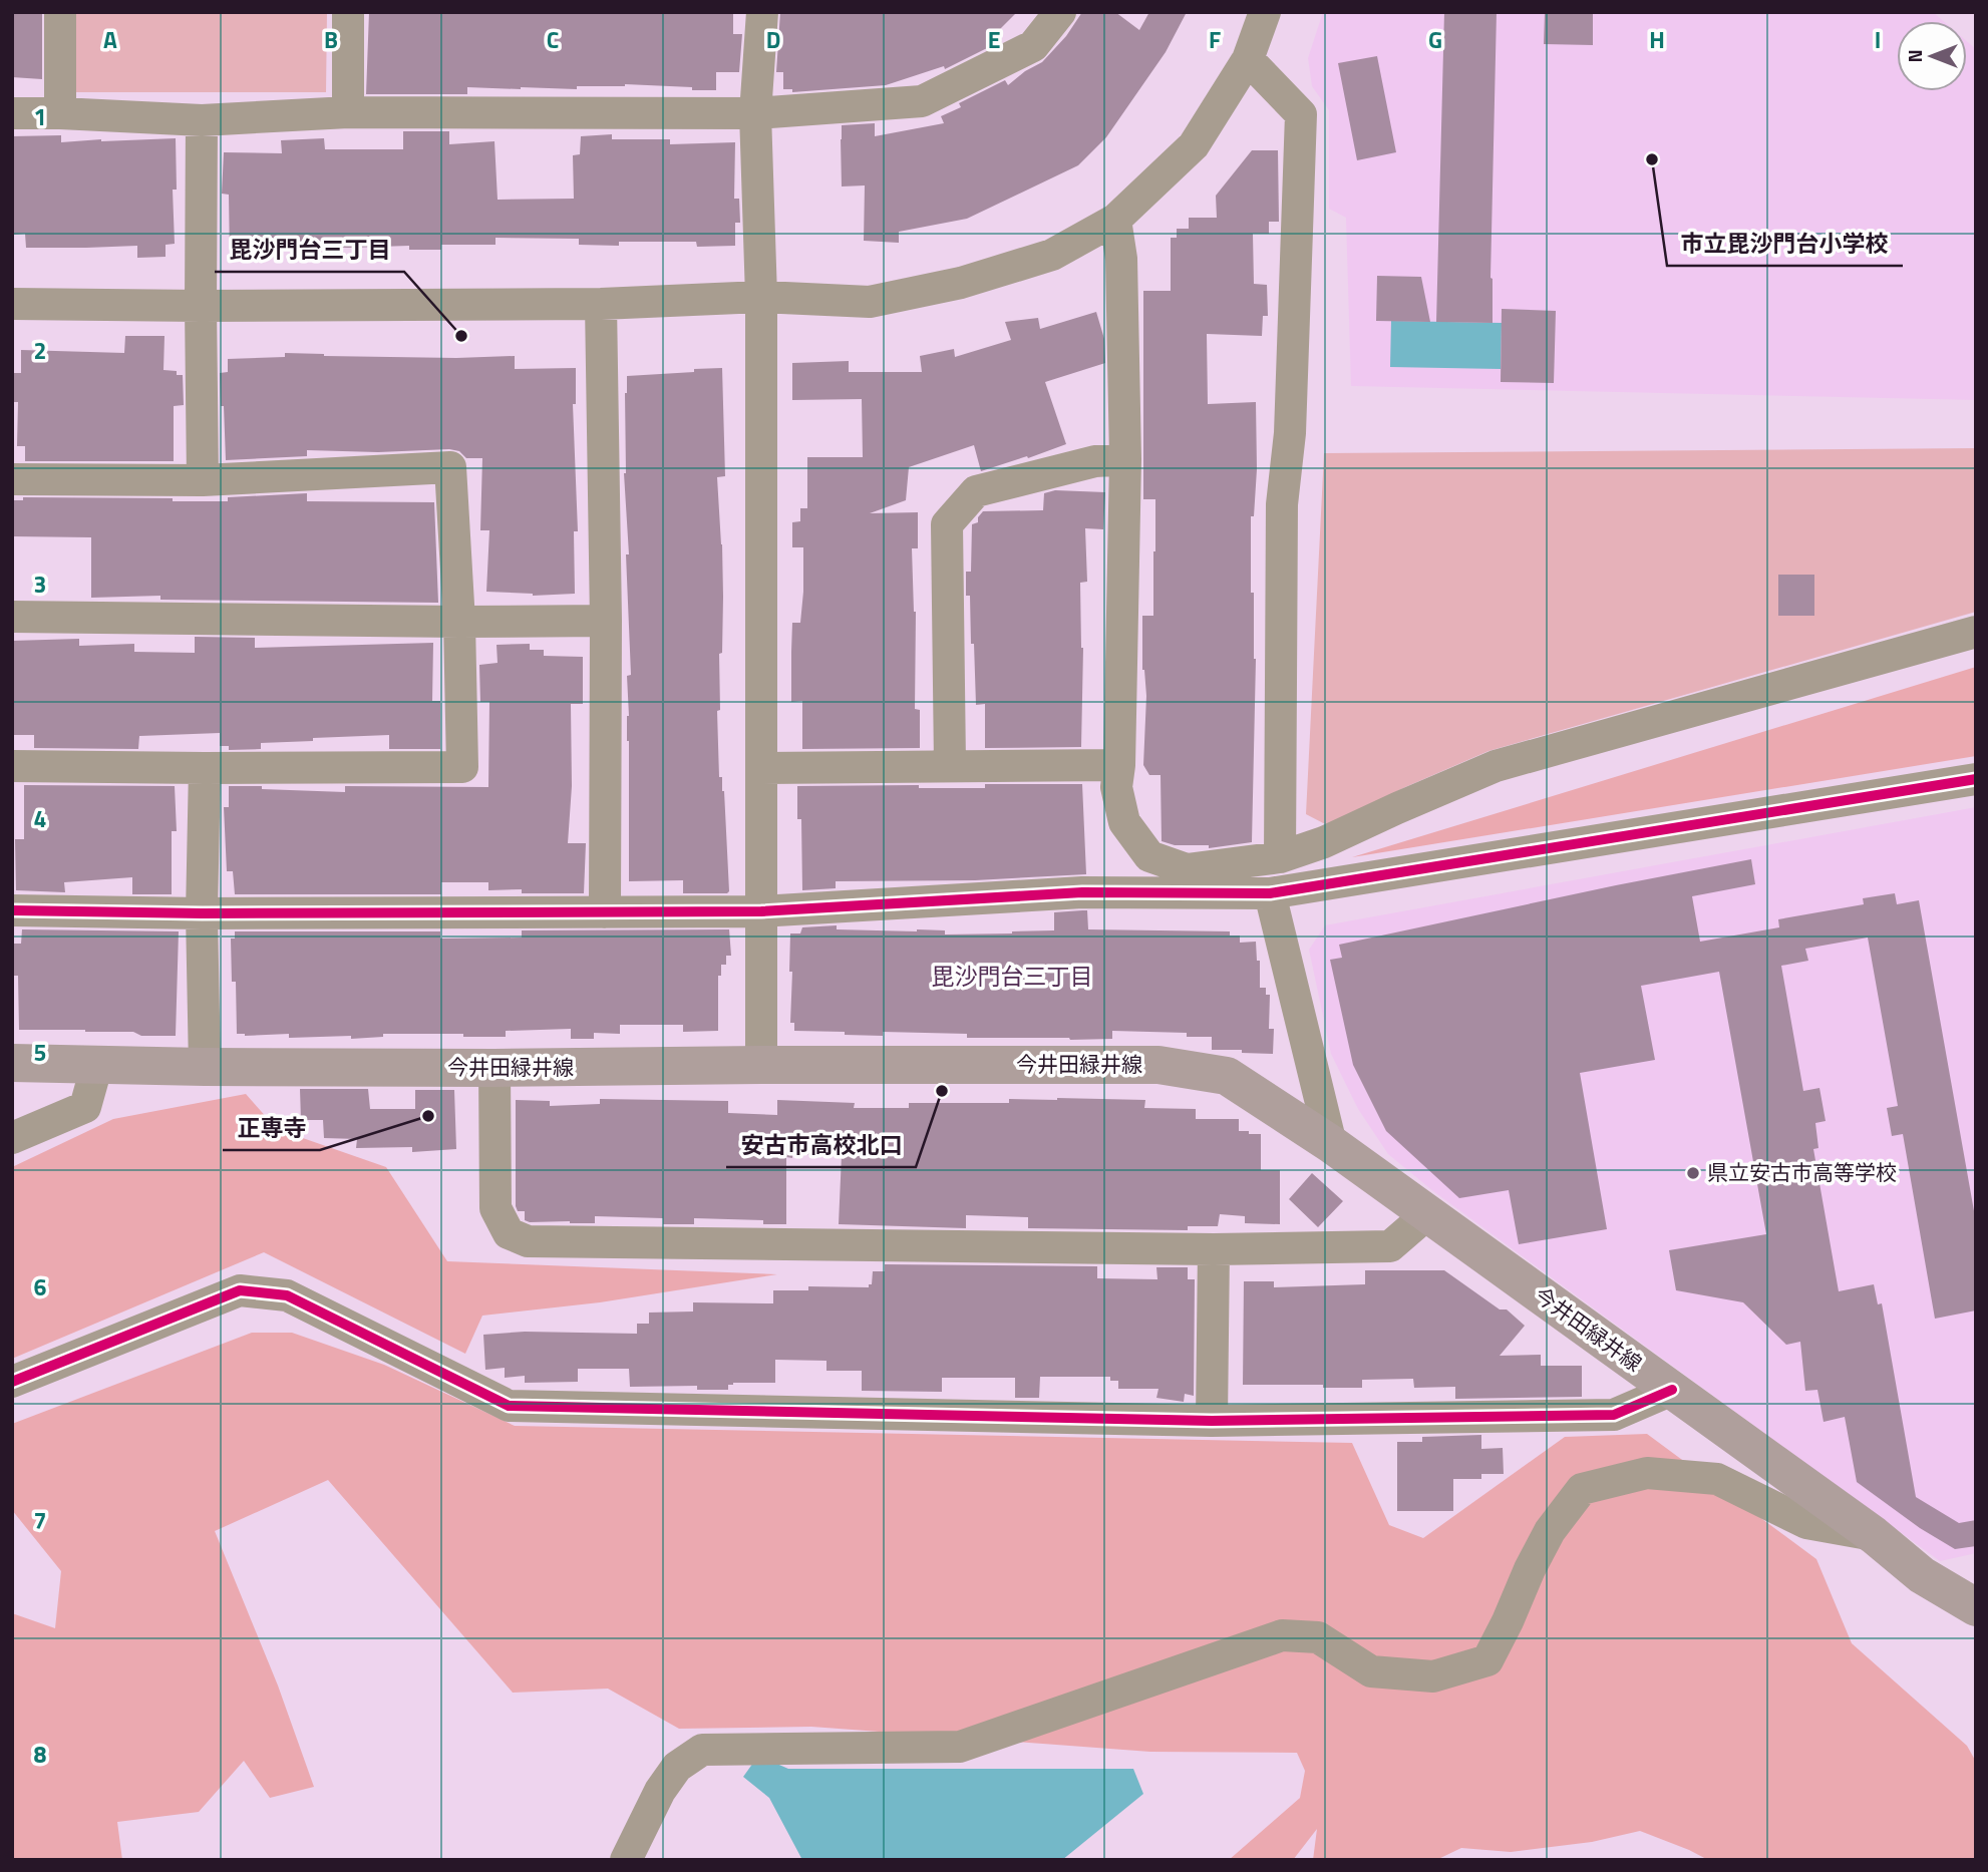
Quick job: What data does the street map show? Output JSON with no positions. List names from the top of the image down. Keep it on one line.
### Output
{"streets":{"main road":["今井田緑井線"]},"districts":["毘沙門台三丁目"],"places":["市立毘沙門台小学校","毘沙門台三丁目","安古市高校北口","正専寺","県立安古市高等学校"],"north":"left","grid":{"columns":["A","B","C","D","E","F","G","H","I"],"rows":["1","2","3","4","5","6","7","8"]}}
